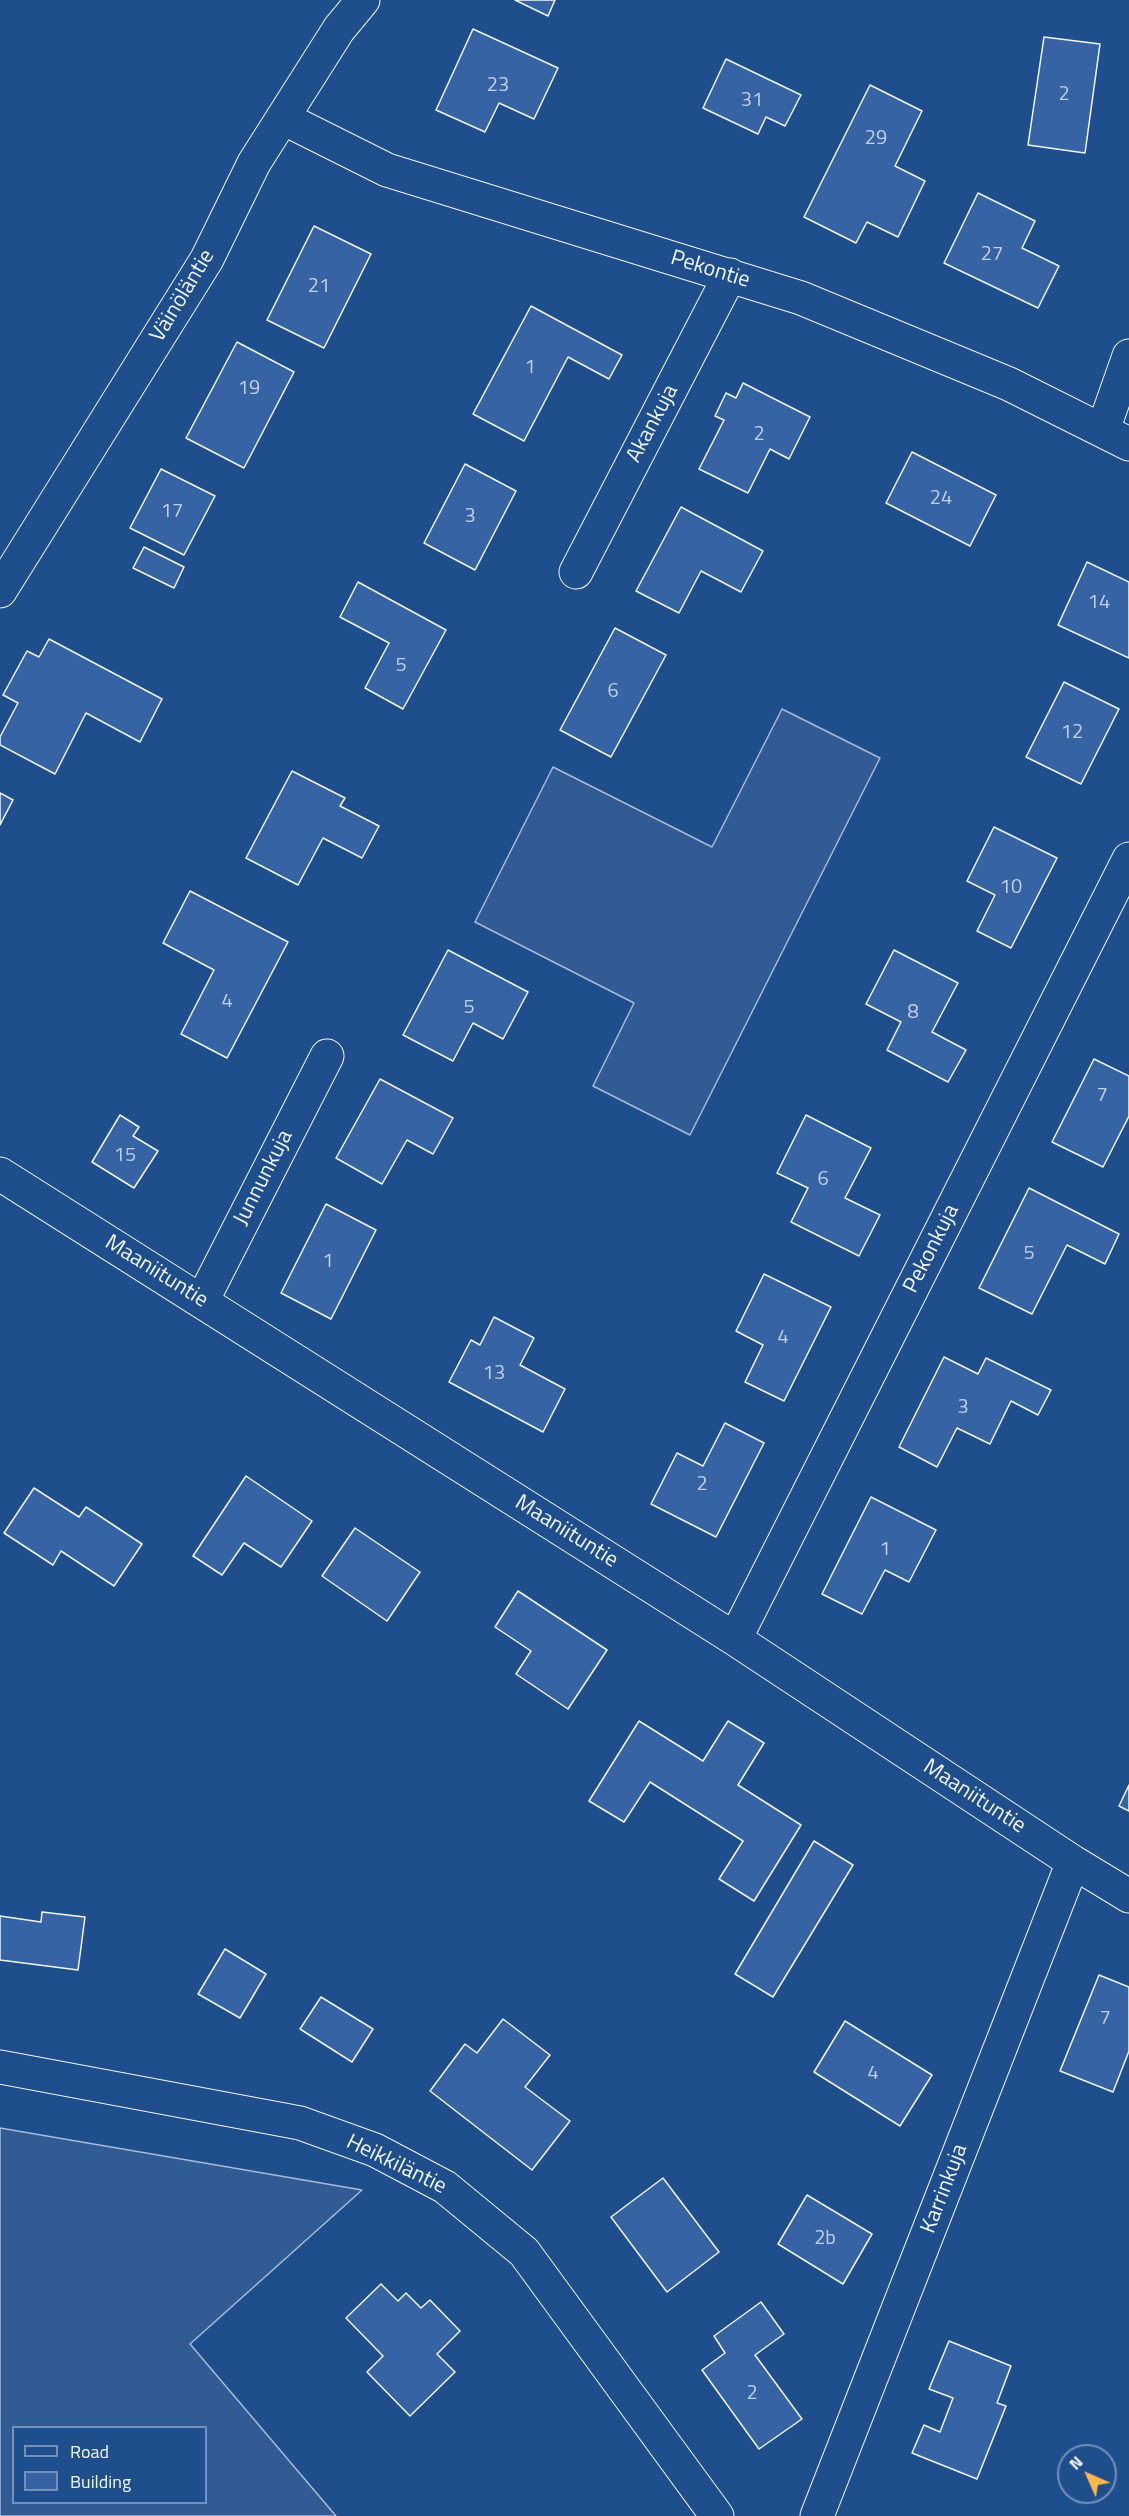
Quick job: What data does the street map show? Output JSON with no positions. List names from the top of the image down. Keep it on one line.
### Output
{"streets":{"street":["Pekontie","Väinöläntie","Akankuja","Junnunkuja","Pekonkuja","Maaniituntie","Heikkiläntie","Karrinkuja"]},"crossings":[["Pekontie","Väinöläntie"],["Pekontie","Akankuja"],["Junnunkuja","Maaniituntie"],["Pekonkuja","Maaniituntie"],["Maaniituntie","Karrinkuja"]],"house_numbers":["23","2","31","29","27","21","1","19","2","24","17","3","14","5","6","12","10","4","5","8","7","15","6","5","1","4","13","3","2","1","7","4","2b","2"],"legend":["Road","Building"],"north":"top left"}
